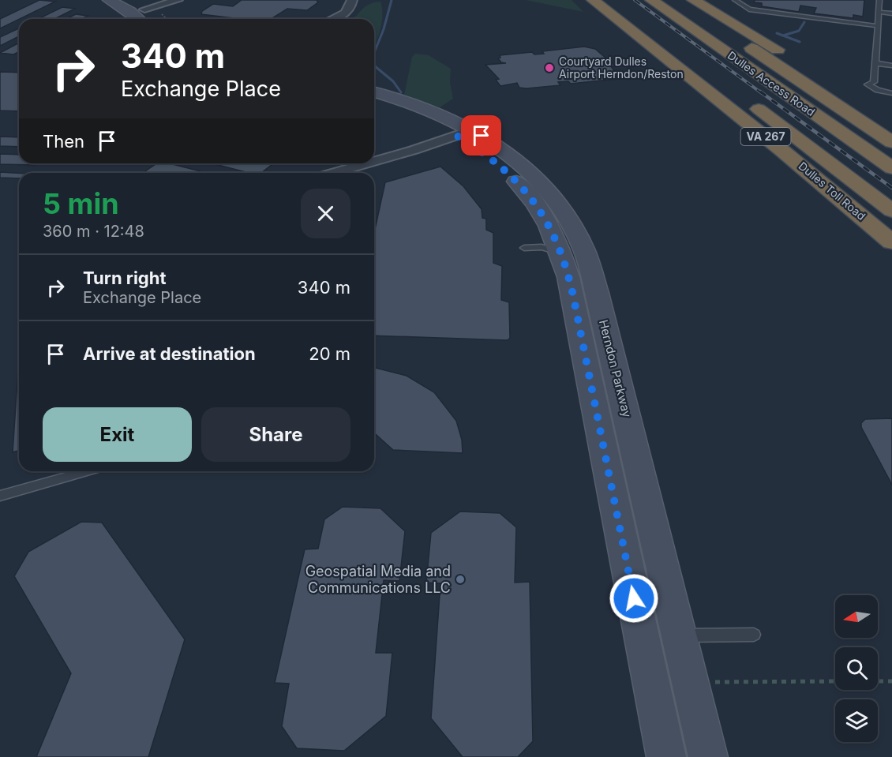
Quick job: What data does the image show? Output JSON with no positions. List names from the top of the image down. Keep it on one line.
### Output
{"streets":{"highway":["Dulles Access Road","VA 267","Dulles Toll Road"],"main road":["Herndon Parkway"]},"places":["Courtyard Dulles Airport Herndon/Reston","Geospatial Media and Communications LLC"],"north":"left","page":{"turn":["340 m","Exchange Place"],"then":"Then","heading":["5 min","360 m · 12:48"],"list":[{"name":"Turn right","note":"Exchange Place","value":"340 m"},{"name":"Arrive at destination","value":"20 m"}],"buttons":["Exit","Share"]}}
